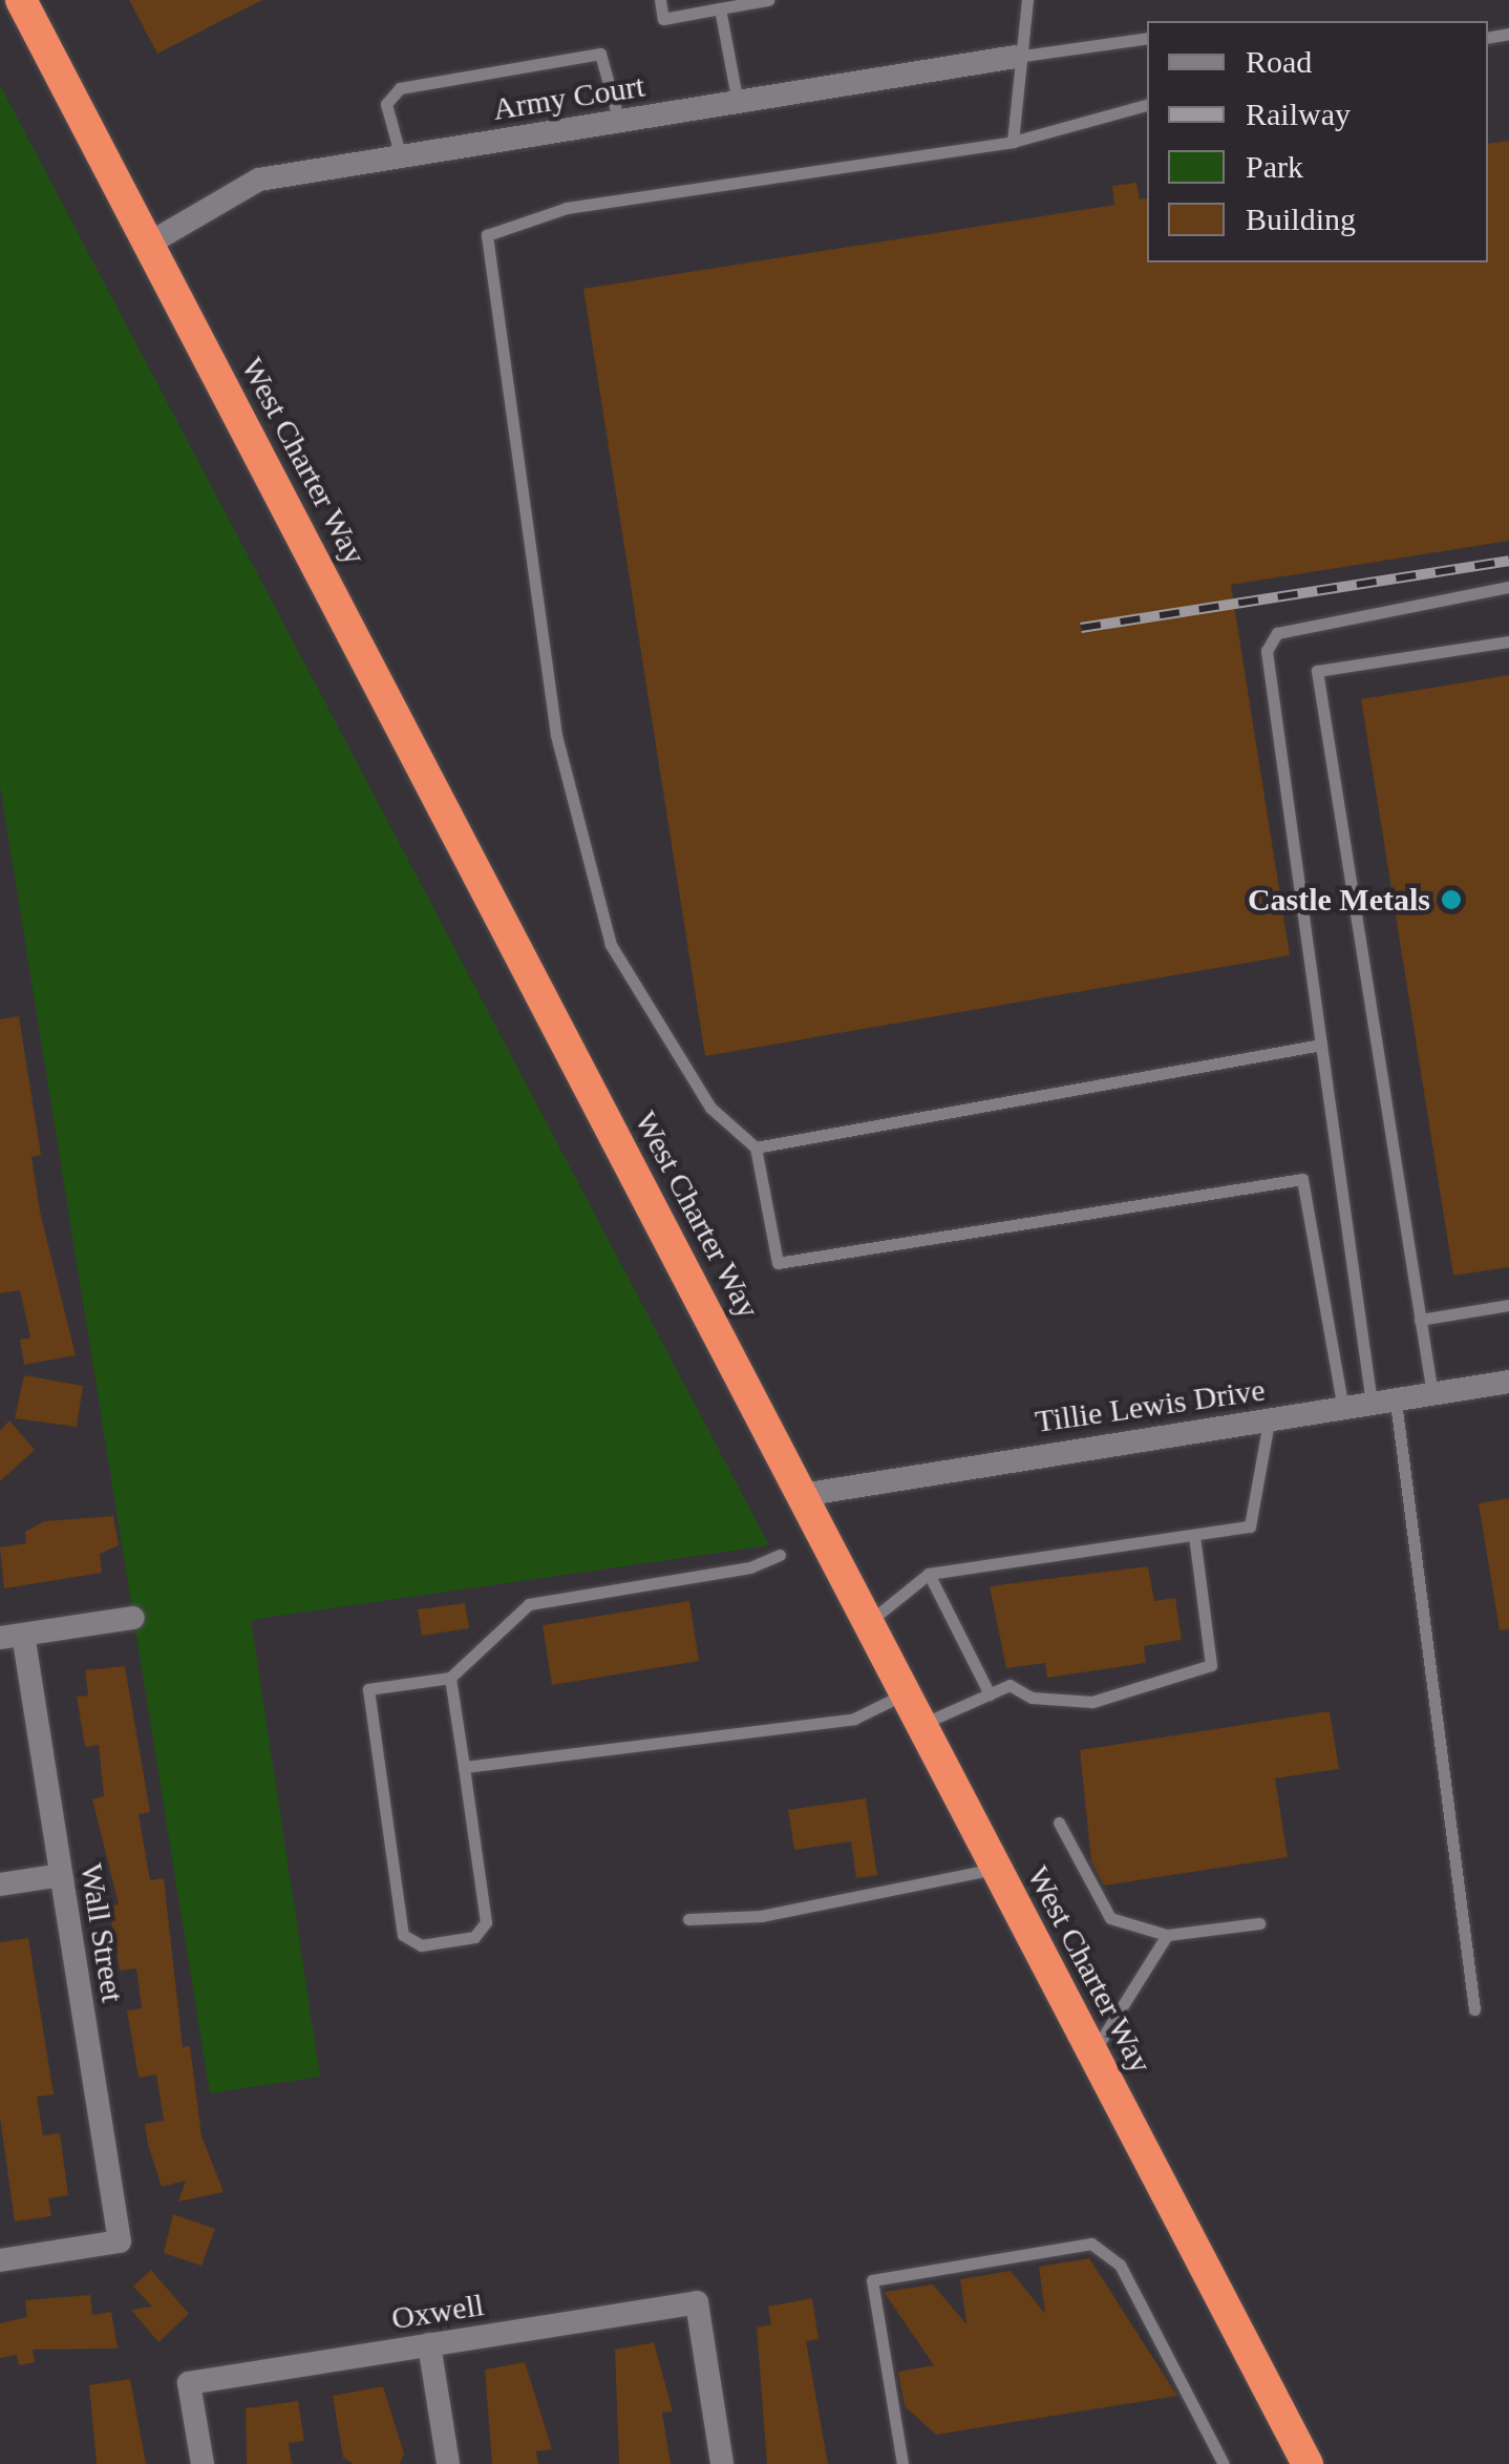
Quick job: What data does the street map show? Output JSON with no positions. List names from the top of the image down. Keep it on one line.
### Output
{"streets":{"highway":["West Charter Way"],"street":["Army Court","Tillie Lewis Drive","Wall Street","Oxwell"]},"crossings":[["Army Court","West Charter Way"],["West Charter Way","Tillie Lewis Drive"]],"places":["Castle Metals"],"legend":["Road","Railway","Park","Building"]}
